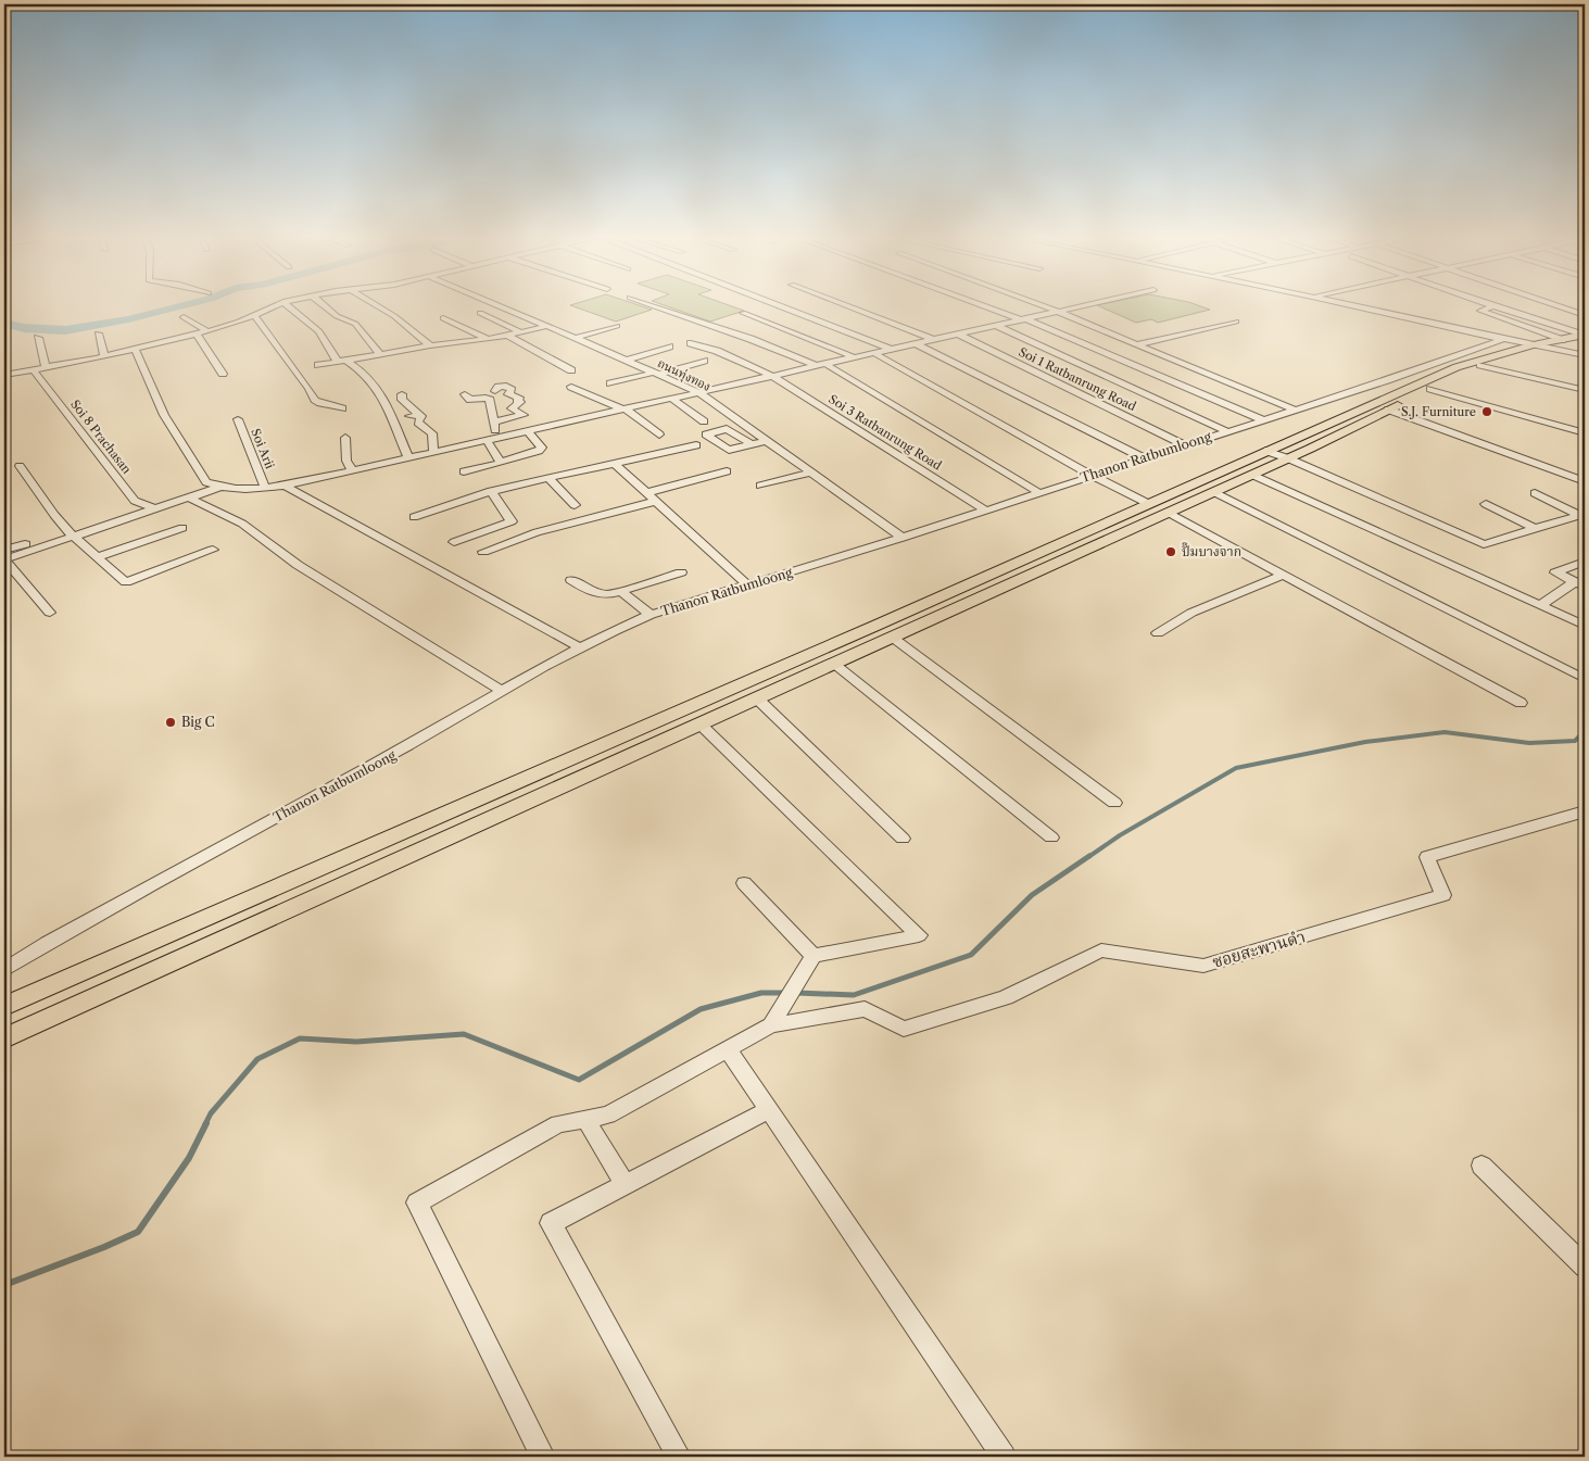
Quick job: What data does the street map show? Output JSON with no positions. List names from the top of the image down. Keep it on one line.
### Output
{"streets":{"street":["ถนนทุ่งทอง","Soi 1 Ratbanrung Road","Soi 3 Ratbanrung Road","Soi 8 Prachasan","Soi Arii","Thanon Ratbumloong","ซอยสะพานดำ"]},"crossings":[["ถนนทุ่งทอง","Thanon Ratbumloong"],["Soi 1 Ratbanrung Road","Thanon Ratbumloong"],["Soi 3 Ratbanrung Road","Thanon Ratbumloong"]],"places":["S.J. Furniture","ปั๊มบางจาก","Big C"]}
